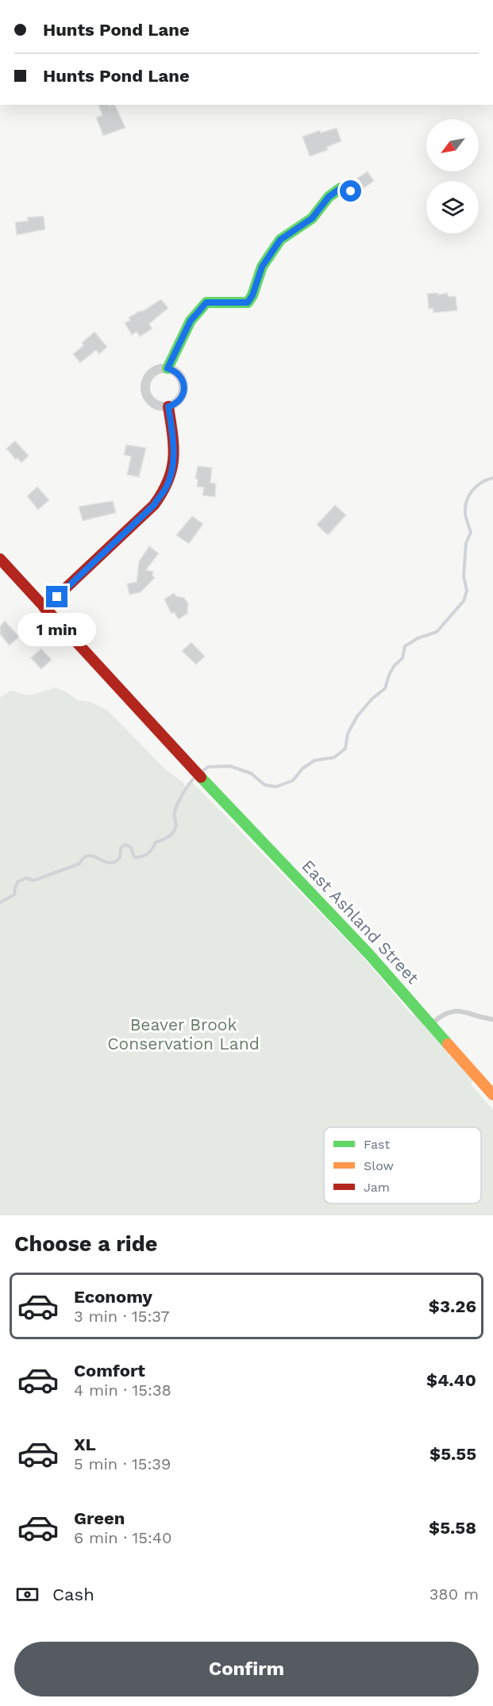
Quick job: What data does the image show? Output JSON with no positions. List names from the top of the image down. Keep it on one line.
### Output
{"streets":{"main road":["East Ashland Street"]},"parks":["Beaver Brook Conservation Land"],"legend":["Fast","Slow","Jam"],"north":"bottom left","page":{"banner":["Hunts Pond Lane","Hunts Pond Lane"],"bubble":"1 min","heading":"Choose a ride","list":[{"name":"Economy","note":"3 min · 15:37","value":"$3.26"},{"name":"Comfort","note":"4 min · 15:38","value":"$4.40"},{"name":"XL","note":"5 min · 15:39","value":"$5.55"},{"name":"Green","note":"6 min · 15:40","value":"$5.58"}],"pay":["Cash","380 m"],"buttons":"Confirm"}}
